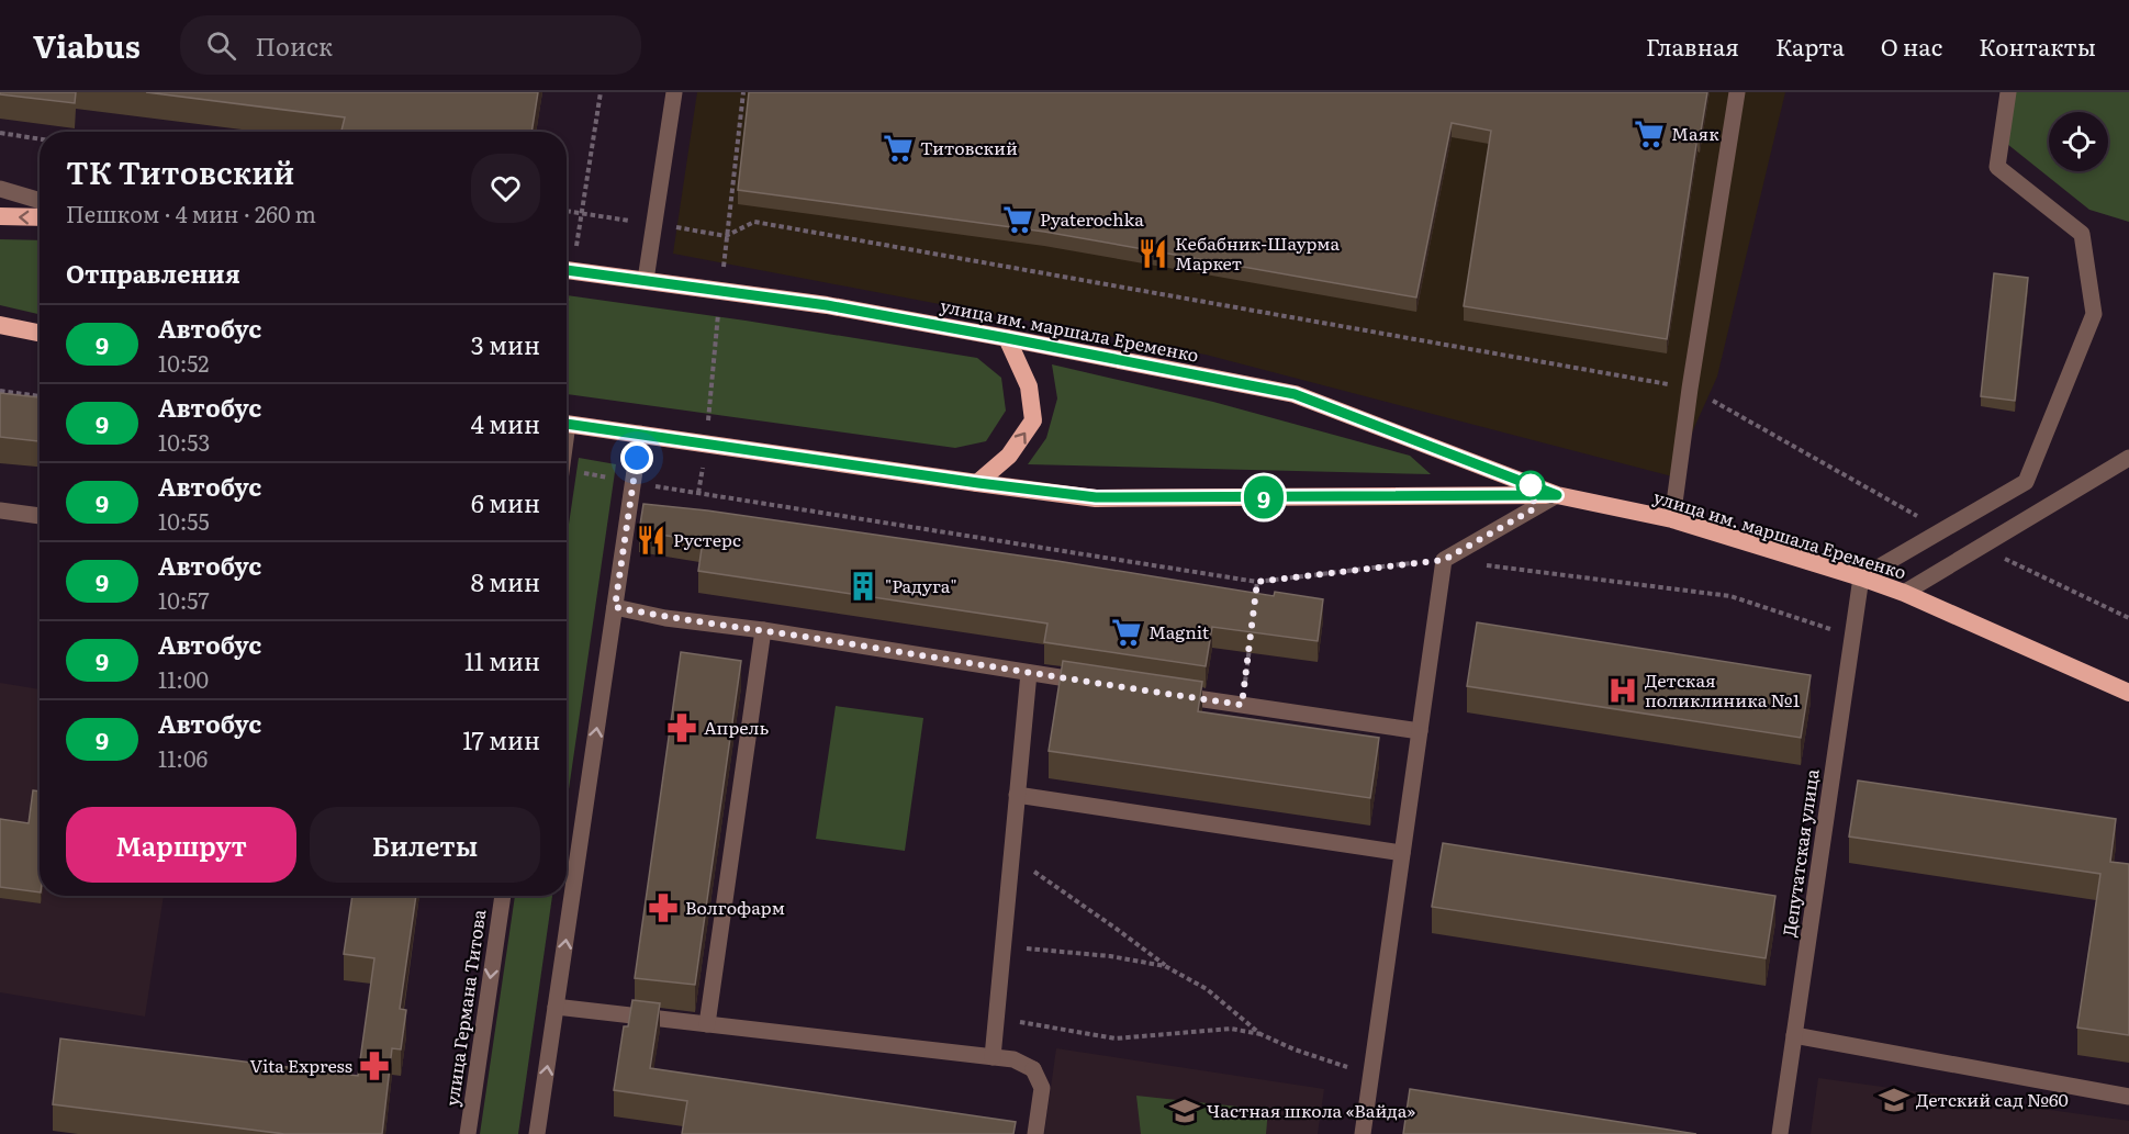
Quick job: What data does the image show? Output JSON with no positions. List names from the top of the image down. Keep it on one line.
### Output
{"streets":{"highway":["улица им. маршала Еременко"],"street":["Депутатская улица","улица Германа Титова"]},"crossings":[["улица им. маршала Еременко","Депутатская улица"]],"places":{"supermarket":["Маяк","Титовский","Pyaterochka","Magnit"],"restaurant":["Кебабник-Шаурма Маркет","Рустерс"],"building":["\"Радуга\""],"hospital":["Детская поликлиника №1"],"pharmacy":["Апрель","Волгофарм","Vita Express"],"school or university":["Детский сад №60","Частная школа «Вайда»"]},"lines":["bus line 9"],"page":{"header":"Viabus","search":"Поиск","nav":["Главная","Карта","О нас","Контакты"],"on_map":"9","heading":[["ТК Титовский","Пешком · 4 мин · 260 m"],"Отправления"],"list":[{"mark":"9","name":"Автобус","note":"10:52","value":"3 мин"},{"mark":"9","name":"Автобус","note":"10:53","value":"4 мин"},{"mark":"9","name":"Автобус","note":"10:55","value":"6 мин"},{"mark":"9","name":"Автобус","note":"10:57","value":"8 мин"},{"mark":"9","name":"Автобус","note":"11:00","value":"11 мин"},{"mark":"9","name":"Автобус","note":"11:06","value":"17 мин"}],"buttons":["Маршрут","Билеты"]}}
